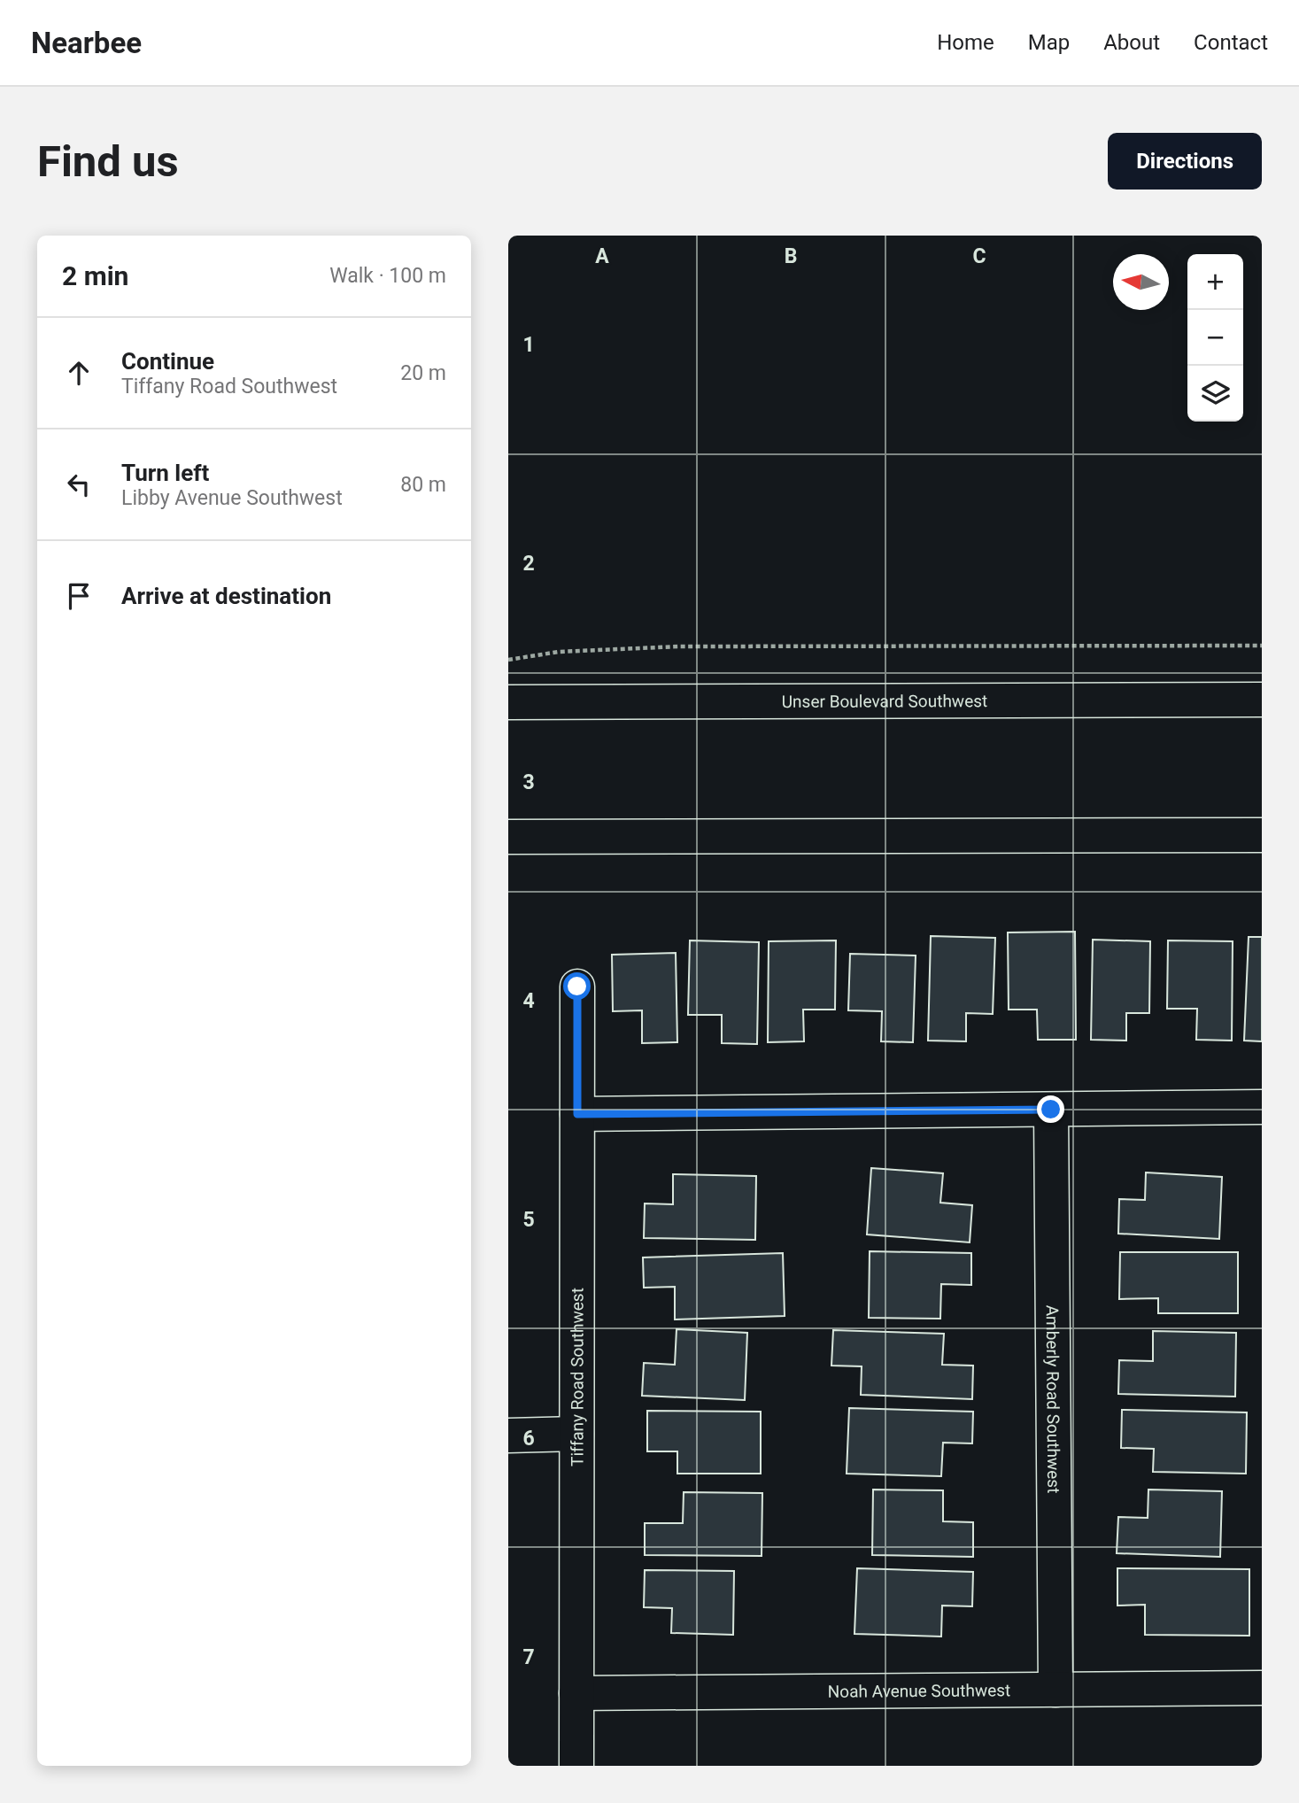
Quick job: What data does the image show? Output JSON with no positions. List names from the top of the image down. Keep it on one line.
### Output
{"streets":{"street":["Unser Boulevard Southwest","Tiffany Road Southwest","Amberly Road Southwest","Noah Avenue Southwest"]},"crossings":[["Tiffany Road Southwest","Noah Avenue Southwest"],["Amberly Road Southwest","Noah Avenue Southwest"]],"north":"left","page":{"header":"Nearbee","nav":["Home","Map","About","Contact"],"buttons":"Directions","title":"Find us","heading":["2 min","Walk · 100 m"],"map_buttons":["+","−"],"list":[["Continue","Tiffany Road Southwest","20 m"],["Turn left","Libby Avenue Southwest","80 m"],"Arrive at destination"]},"grid":{"columns":["A","B","C"],"rows":["1","2","3","4","5","6","7"]}}
